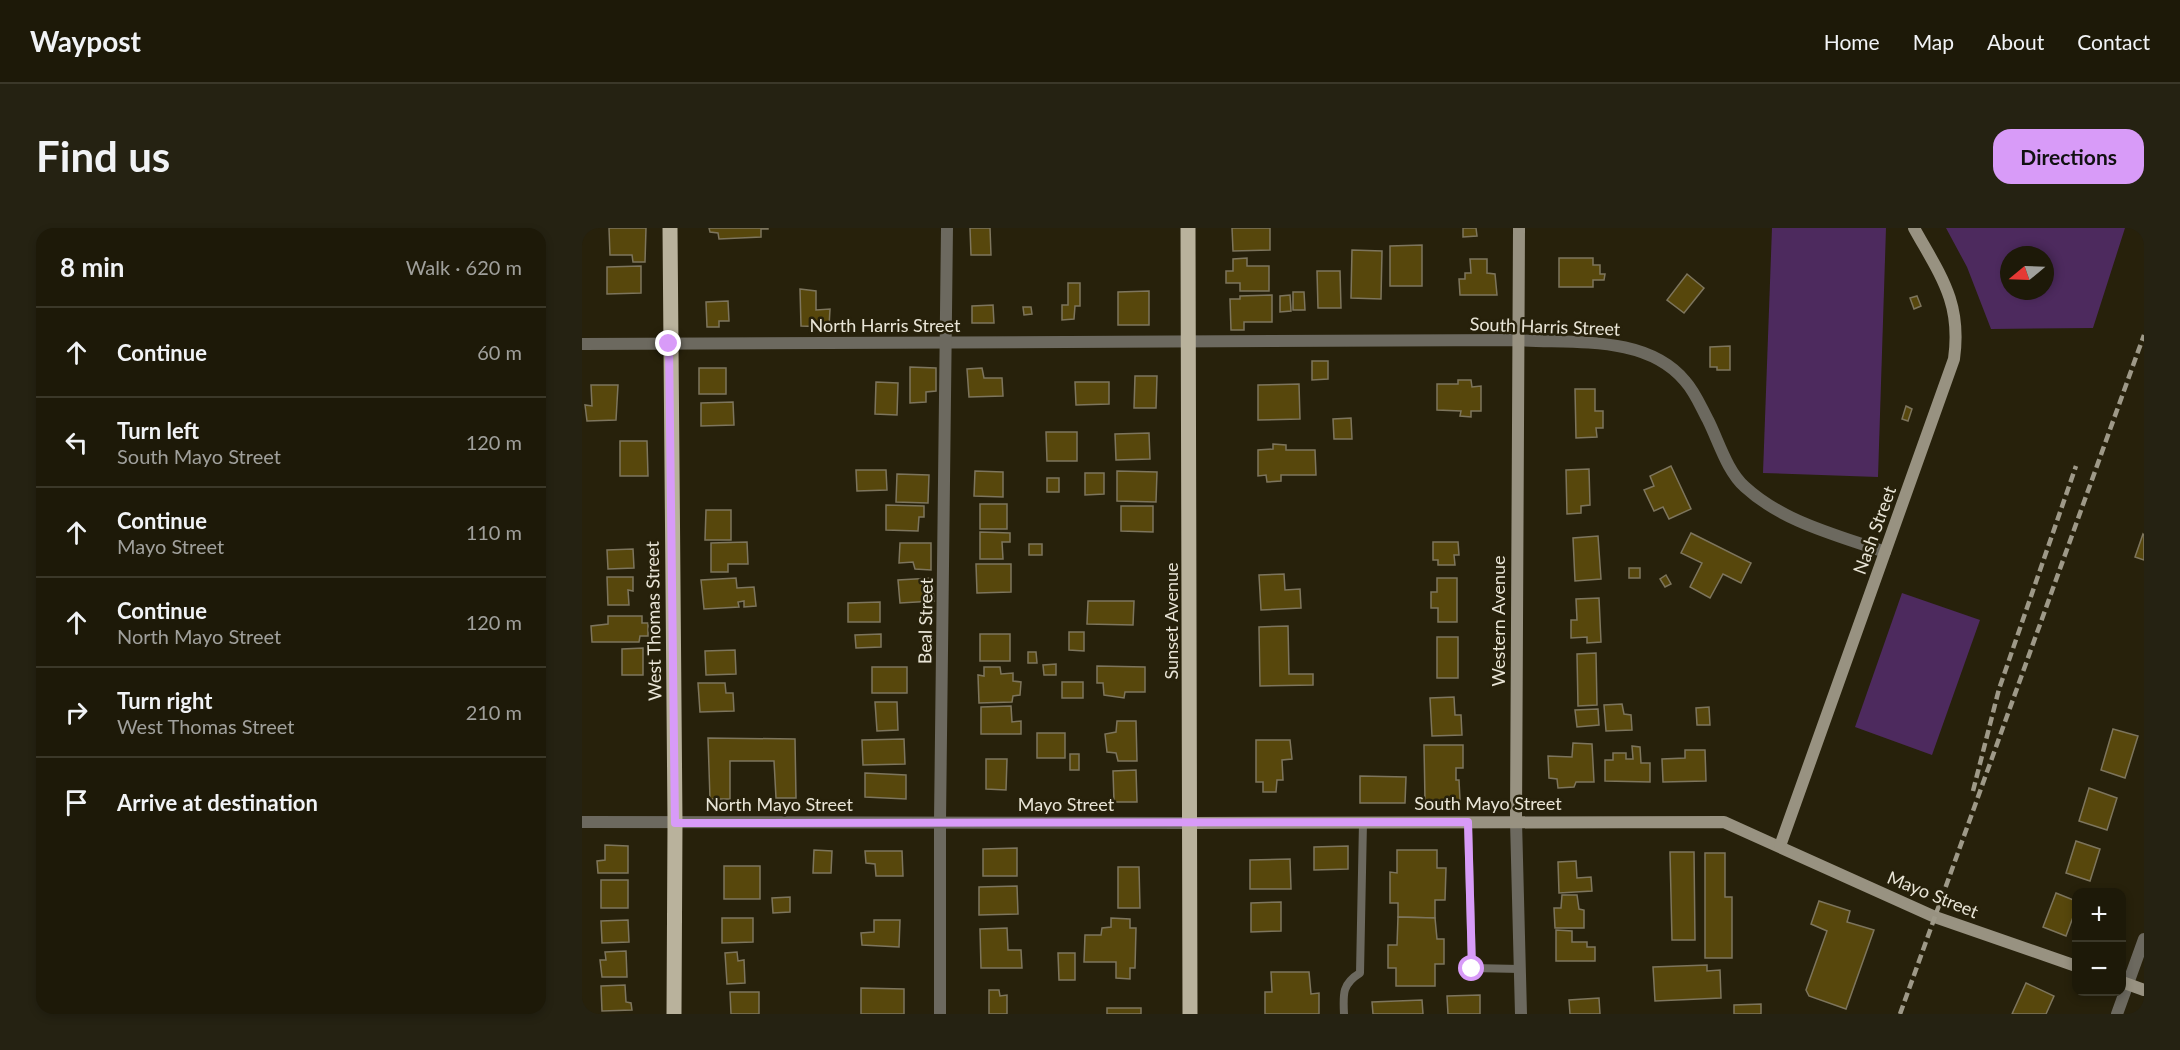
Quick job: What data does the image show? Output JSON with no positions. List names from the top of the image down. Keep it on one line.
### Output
{"streets":{"main road":["West Thomas Street","Sunset Avenue"],"street":["North Harris Street","South Harris Street","Nash Street","Beal Street","Western Avenue","South Mayo Street","North Mayo Street","Mayo Street"]},"crossings":[["North Harris Street","South Harris Street"],["North Harris Street","West Thomas Street"],["North Harris Street","Beal Street"],["North Harris Street","Sunset Avenue"],["South Harris Street","Nash Street"],["South Harris Street","Sunset Avenue"],["South Harris Street","Western Avenue"],["Nash Street","South Mayo Street"],["Nash Street","Mayo Street"],["West Thomas Street","North Mayo Street"],["Beal Street","North Mayo Street"],["Beal Street","Mayo Street"],["Sunset Avenue","South Mayo Street"],["Sunset Avenue","Mayo Street"],["Western Avenue","South Mayo Street"],["South Mayo Street","Mayo Street"],["North Mayo Street","Mayo Street"]],"north":"left","page":{"header":"Waypost","nav":["Home","Map","About","Contact"],"buttons":"Directions","title":"Find us","heading":["8 min","Walk · 620 m"],"list":[["Continue","60 m"],["Turn left","South Mayo Street","120 m"],["Continue","Mayo Street","110 m"],["Continue","North Mayo Street","120 m"],["Turn right","West Thomas Street","210 m"],"Arrive at destination"],"map_buttons":["+","−"]}}
